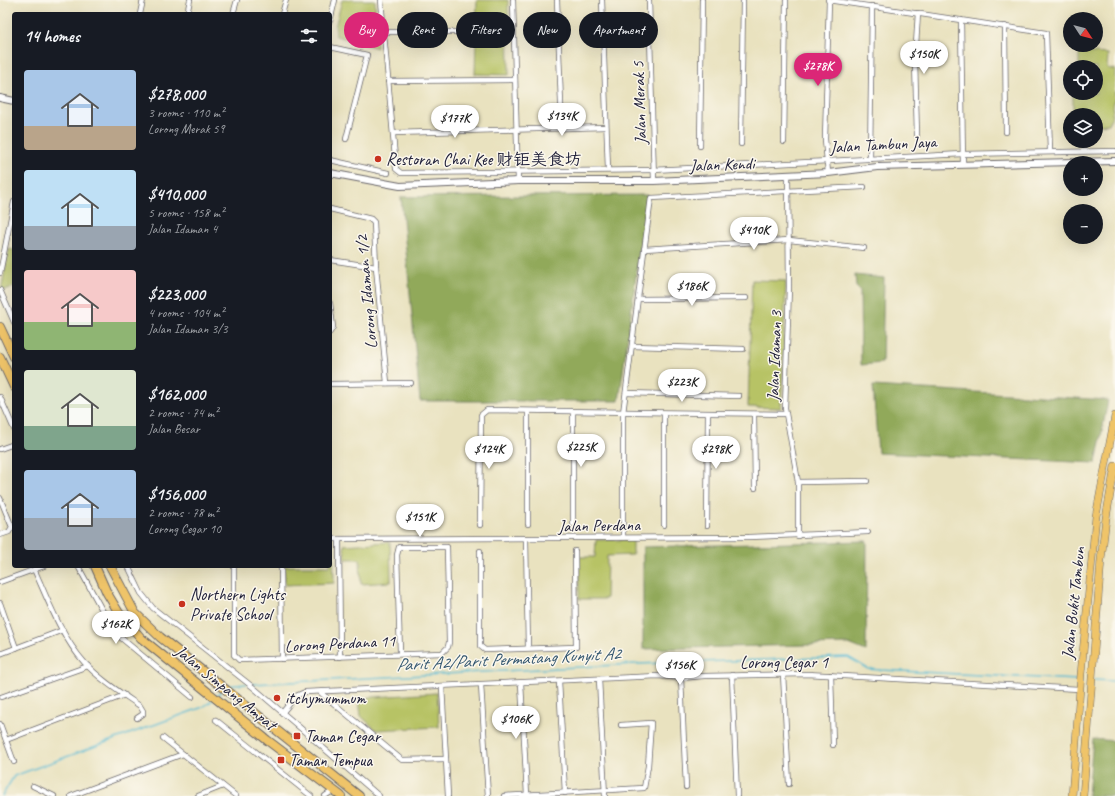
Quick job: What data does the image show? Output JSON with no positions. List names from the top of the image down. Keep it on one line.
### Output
{"streets":{"highway":["Jalan Simpang Ampat"],"main road":["Jalan Bukit Tambun"],"street":["Jalan Merak 5","Jalan Tambun Jaya","Jalan Kendi","Lorong Idaman 1/2","Jalan Idaman 3","Jalan Perdana","Lorong Perdana 11","Lorong Cegar 1"]},"crossings":[["Jalan Merak 5","Jalan Tambun Jaya"],["Jalan Merak 5","Jalan Kendi"],["Jalan Kendi","Jalan Idaman 3"],["Jalan Idaman 3","Jalan Perdana"],["Jalan Bukit Tambun","Lorong Cegar 1"]],"water":["Parit A2/Parit Permatang Kunyit A2"],"places":{"other":["Restoran Chai Kee 财钜美食坊","Northern Lights Private School","itchymummum"],"transit":["Taman Cegar","Taman Tempua"]},"north":"bottom right","page":{"map_buttons":["+","−"],"chip":["Buy","Rent","Filters","New","Apartment"],"heading":"14 homes","price":["$150K","$278K","$134K","$177K","$410K","$186K","$223K","$225K","$124K","$298K","$151K","$162K","$156K","$106K"],"list":[{"name":"$278,000","note":"3 rooms · 110 m² · Lorong Merak 59"},{"name":"$410,000","note":"5 rooms · 158 m² · Jalan Idaman 4"},{"name":"$223,000","note":"4 rooms · 104 m² · Jalan Idaman 3/3"},{"name":"$162,000","note":"2 rooms · 74 m² · Jalan Besar"},{"name":"$156,000","note":"2 rooms · 78 m² · Lorong Cegar 10"}]}}
